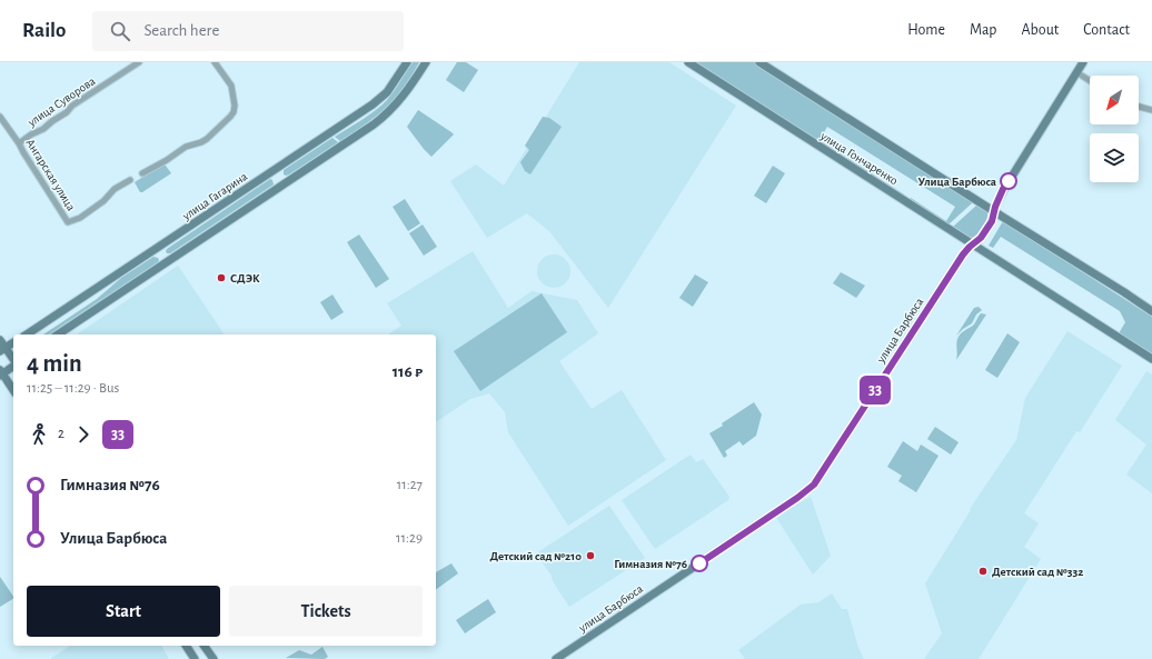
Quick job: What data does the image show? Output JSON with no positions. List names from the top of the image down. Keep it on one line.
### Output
{"streets":{"street":["улица Суворова","улица Гончаренко","Ангарская улица","улица Гагарина","улица Барбюса"]},"crossings":[["улица Суворова","Ангарская улица"],["улица Гончаренко","улица Барбюса"]],"places":["Улица Барбюса","СДЭК","Детский сад №210","Гимназия №76","Детский сад №332"],"lines":["bus line 33"],"north":"bottom left","page":{"header":"Railo","search":"Search here","nav":["Home","Map","About","Contact"],"on_map":"33","heading":["4 min","11:25 – 11:29 · Bus","116 ₽"],"legs":["2","33"],"list":[{"name":"Гимназия №76","value":"11:27"},{"name":"Улица Барбюса","value":"11:29"}],"buttons":["Start","Tickets"]}}
